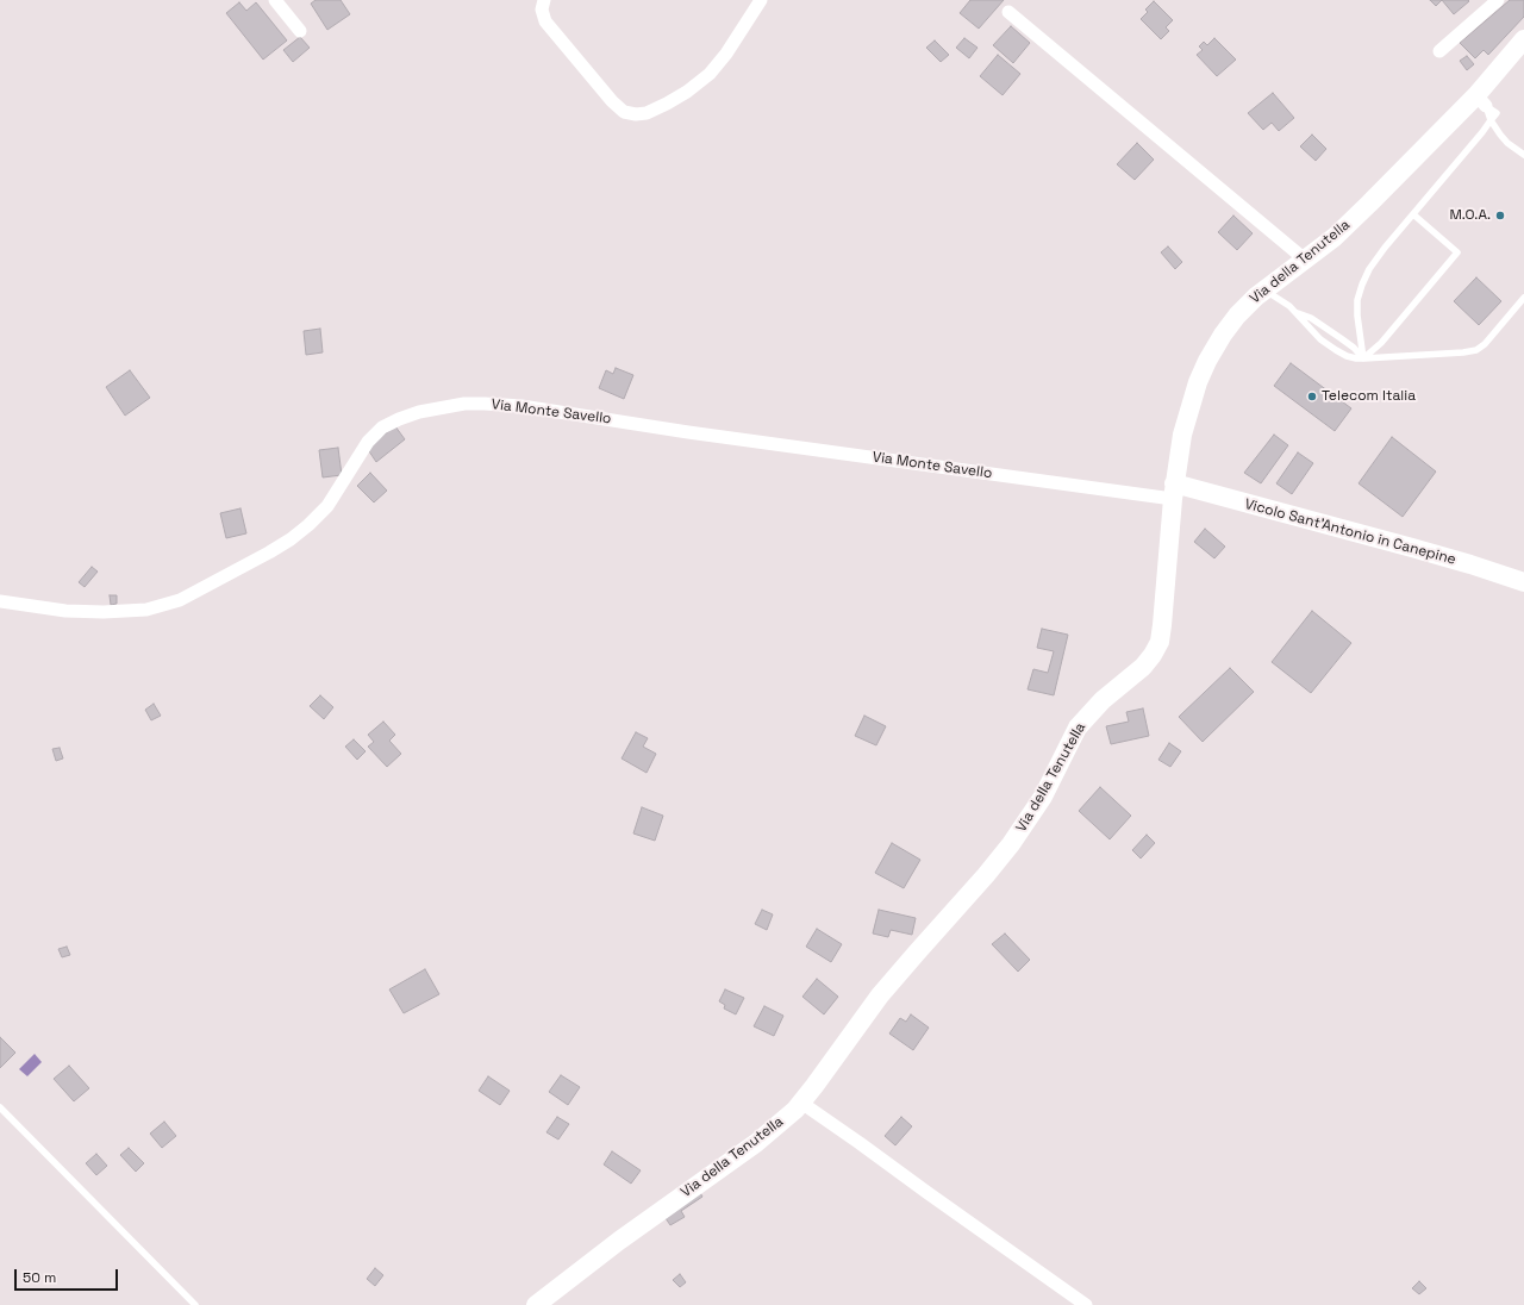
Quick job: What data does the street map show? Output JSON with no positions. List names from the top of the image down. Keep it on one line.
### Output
{"streets":{"street":["Via della Tenutella","Via Monte Savello","Vicolo Sant'Antonio in Canepine"]},"crossings":[["Via della Tenutella","Via Monte Savello"],["Via della Tenutella","Vicolo Sant'Antonio in Canepine"],["Via Monte Savello","Vicolo Sant'Antonio in Canepine"]],"places":["M.O.A.","Telecom Italia"],"scale_bar":"50 m"}
